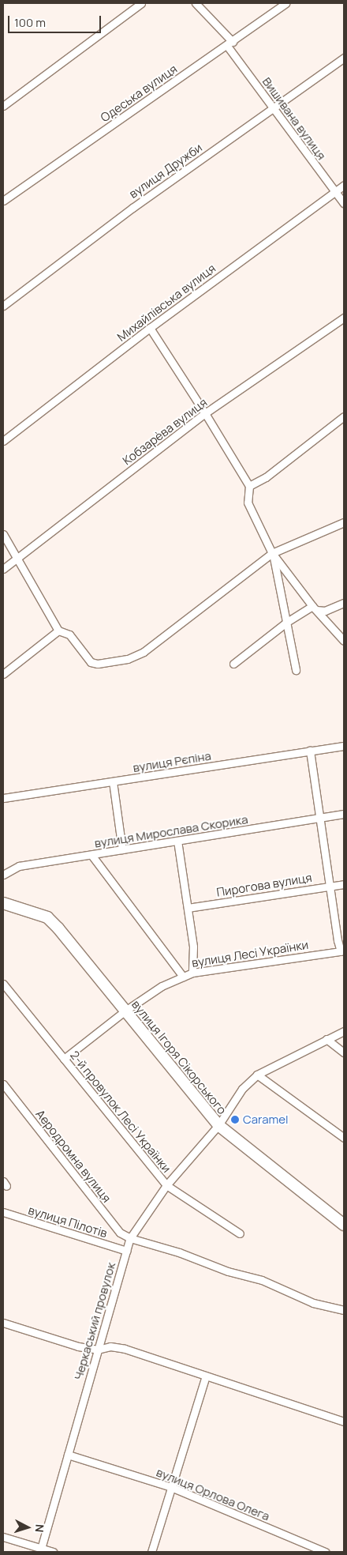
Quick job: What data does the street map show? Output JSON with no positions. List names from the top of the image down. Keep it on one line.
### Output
{"streets":{"main road":["вулиця Ігоря Сікорського"],"street":["Одеська вулиця","Вишивана вулиця","вулиця Дружби","Михайлівська вулиця","Кобзарèва вулиця","вулиця Рєпіна","вулиця Мирослава Скорика","Пирогова вулиця","вулиця Лесі Українки","2-й провулок Лесі Українки","Аеродромна вулиця","вулиця Пілотів","Черкаський провулок","вулиця Орлова Олега"]},"crossings":[["Одеська вулиця","Вишивана вулиця"],["Вишивана вулиця","вулиця Дружби"],["Вишивана вулиця","Михайлівська вулиця"],["Пирогова вулиця","вулиця Лесі Українки"],["вулиця Лесі Українки","вулиця Ігоря Сікорського"],["вулиця Лесі Українки","2-й провулок Лесі Українки"],["вулиця Ігоря Сікорського","Черкаський провулок"],["2-й провулок Лесі Українки","Черкаський провулок"],["Аеродромна вулиця","Черкаський провулок"],["вулиця Пілотів","Черкаський провулок"],["Черкаський провулок","вулиця Орлова Олега"]],"places":["Caramel"],"scale_bar":"100 m","north":"right"}
